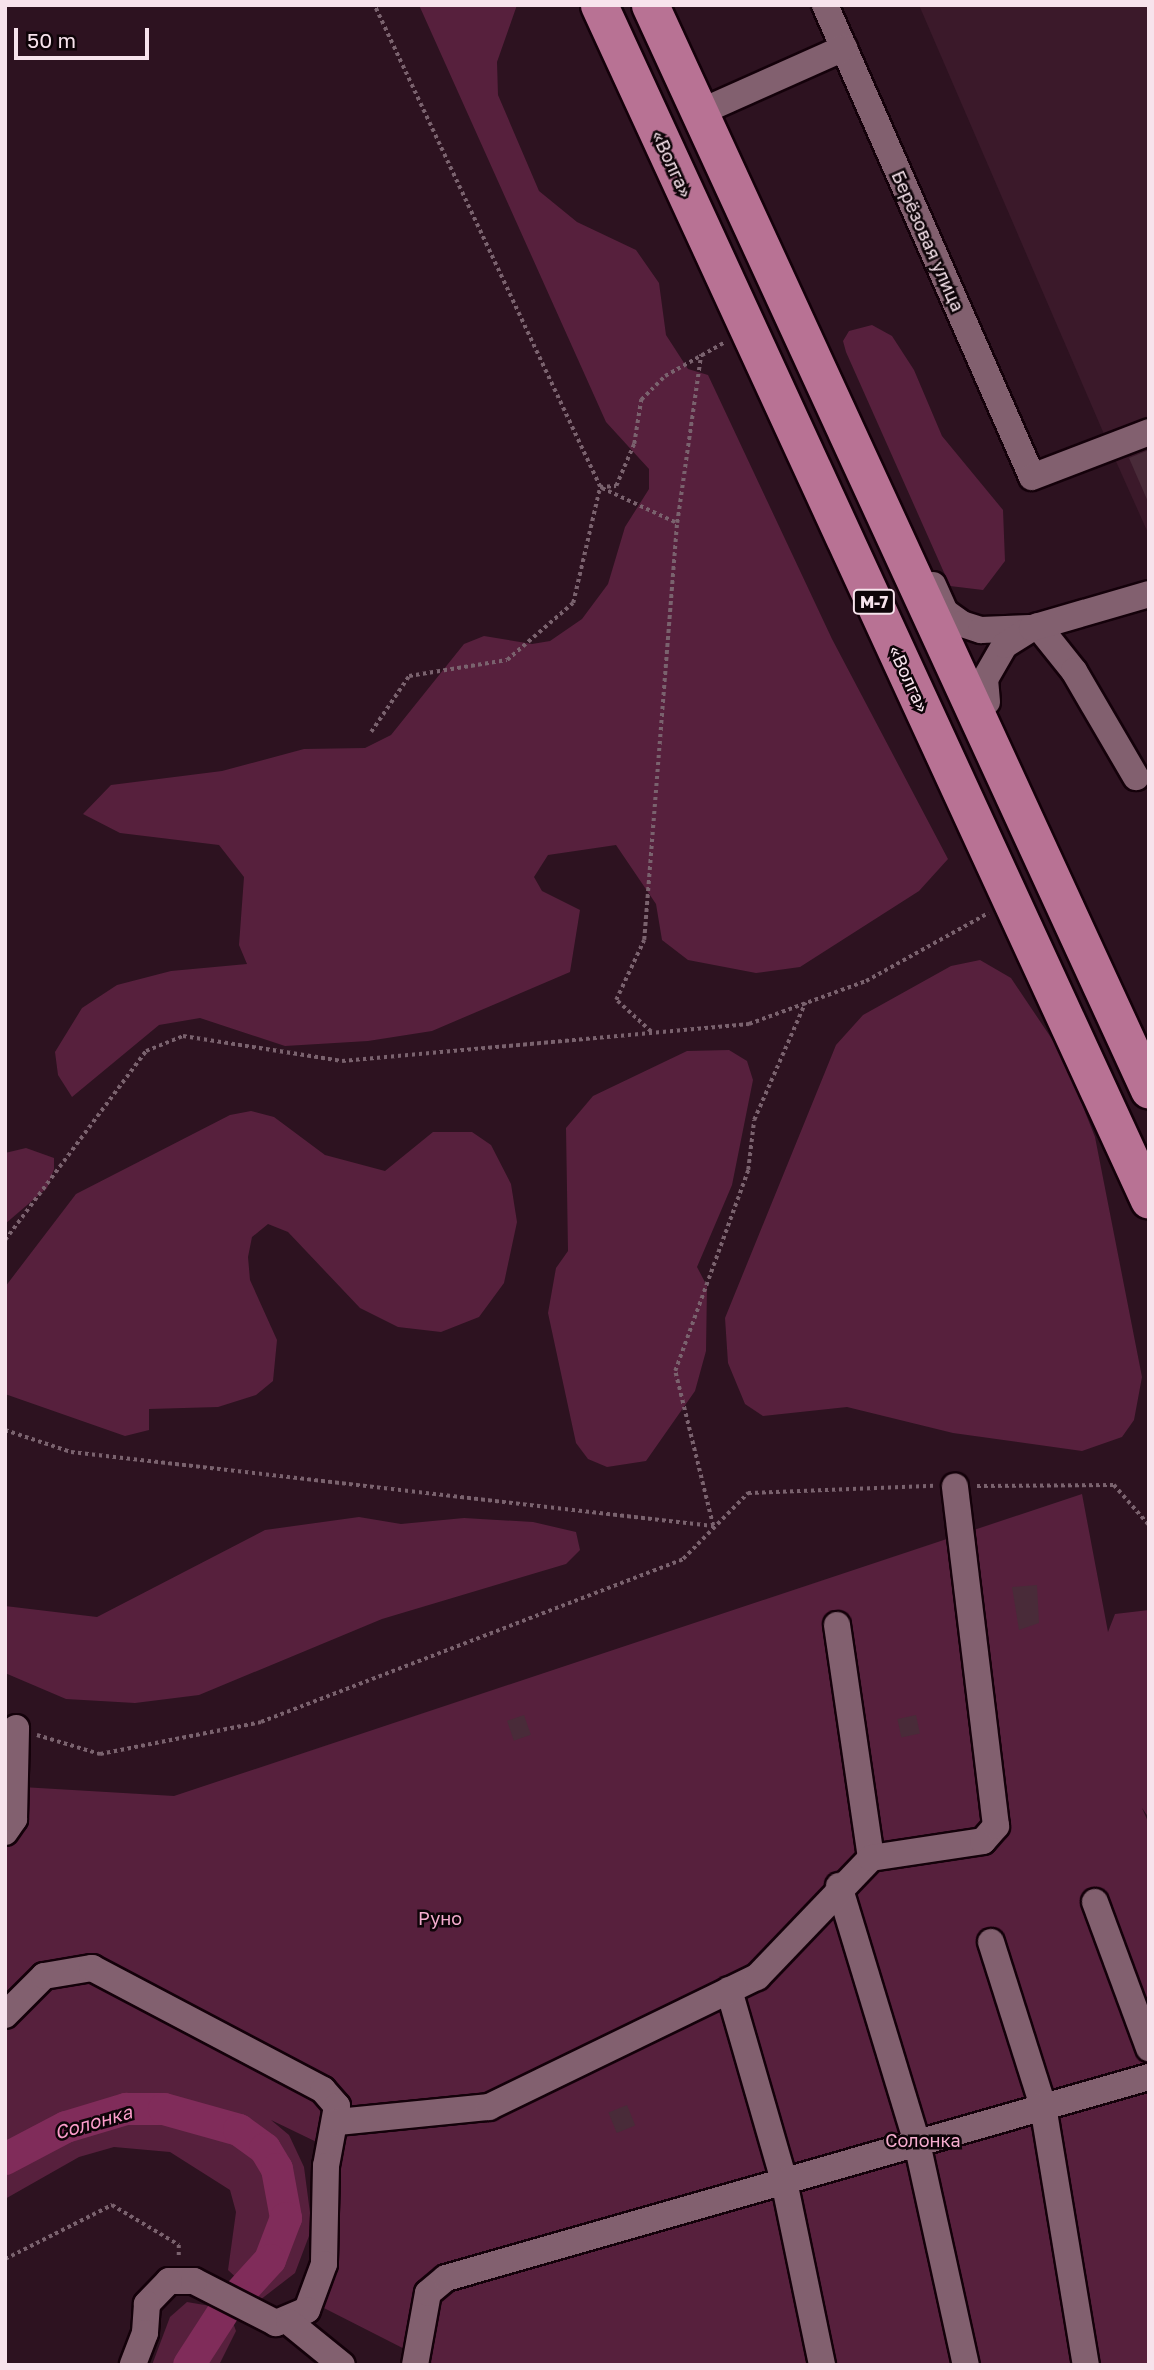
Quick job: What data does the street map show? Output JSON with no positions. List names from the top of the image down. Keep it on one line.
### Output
{"streets":{"highway":["«Волга»","М-7"],"street":["Берёзовая улица"]},"water":["Солонка"],"parks":["Руно","Солонка"],"scale_bar":"50 m"}
